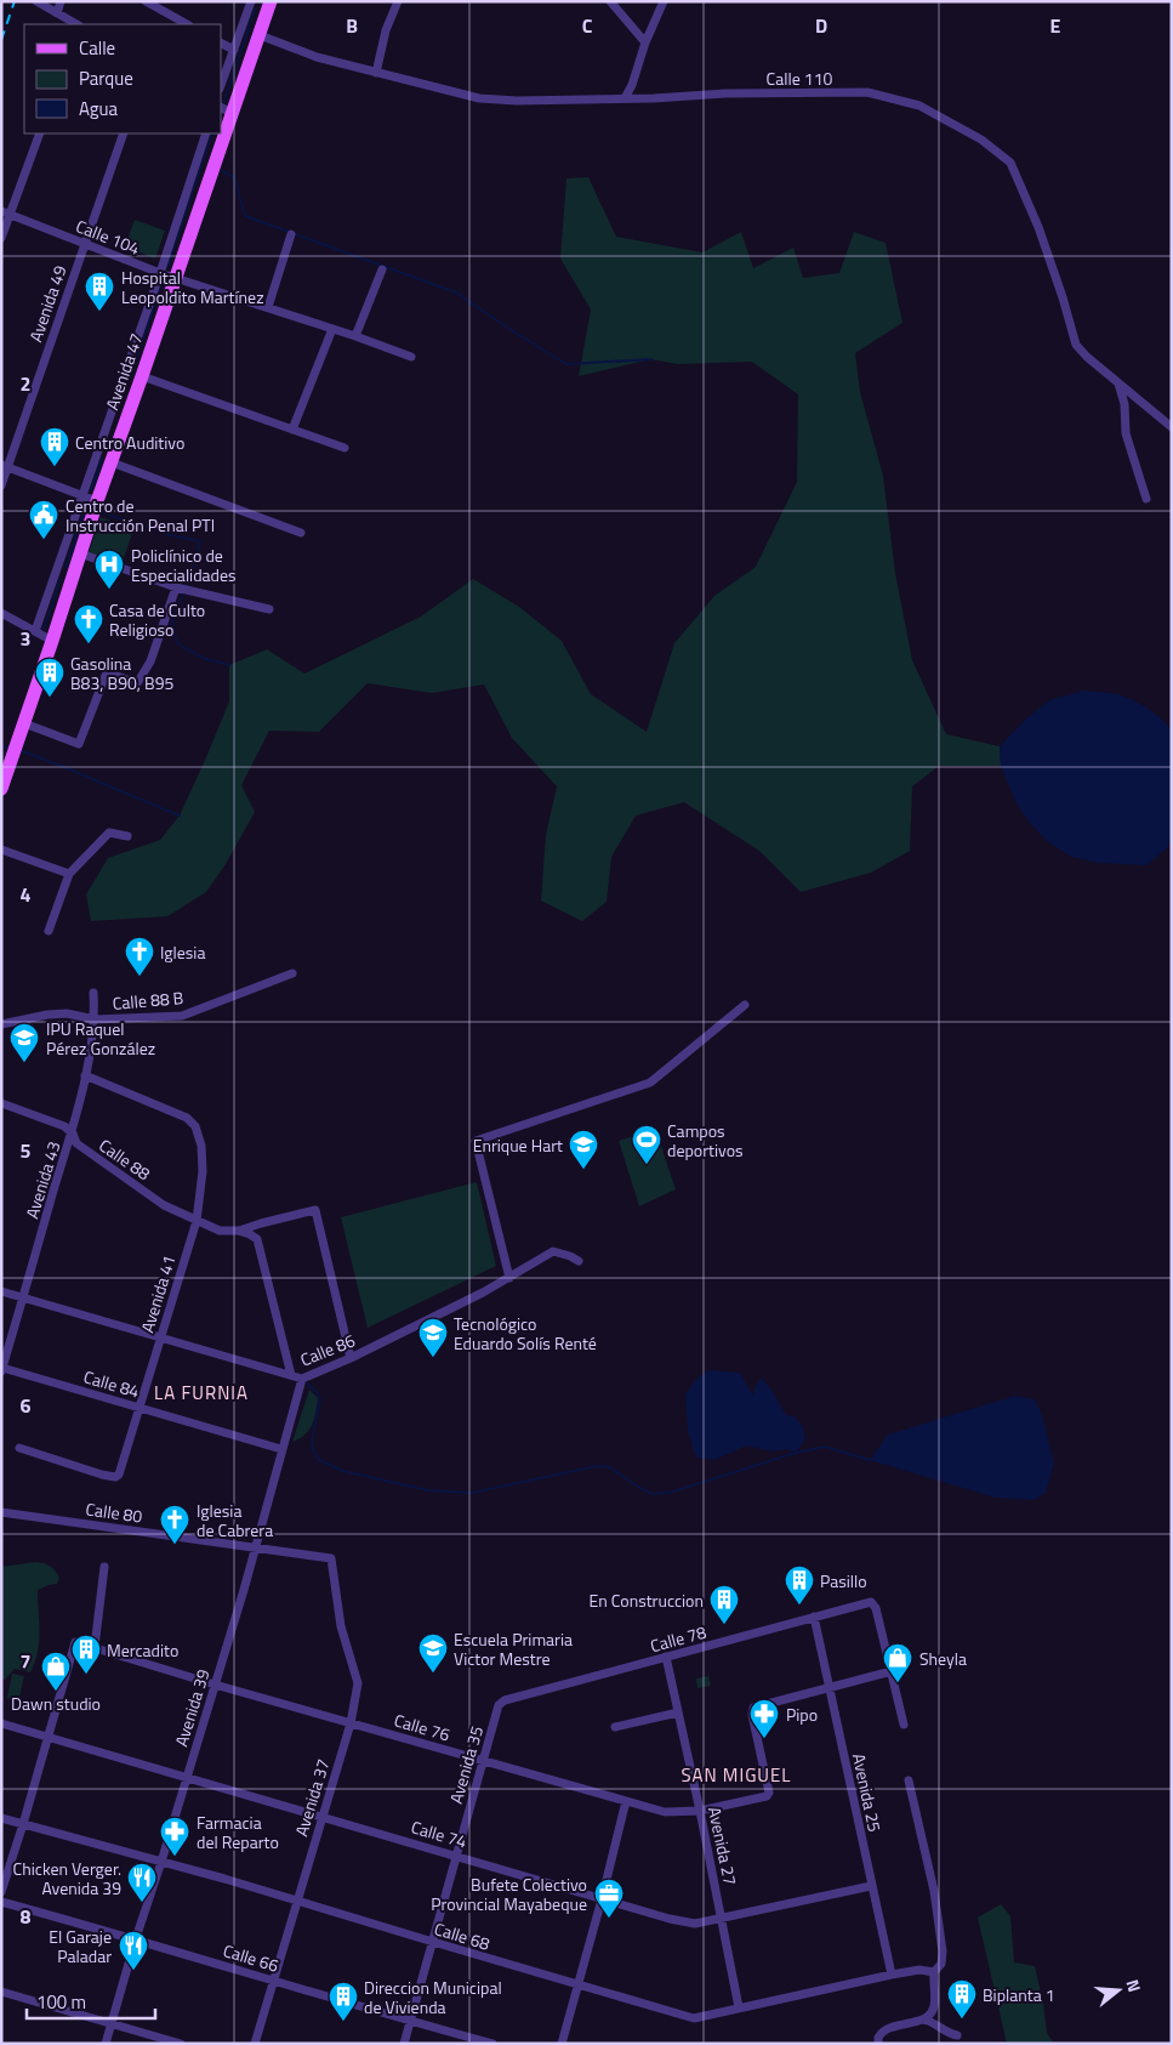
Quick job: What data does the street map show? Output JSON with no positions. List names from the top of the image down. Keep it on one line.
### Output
{"streets":{"main road":["Avenida 47"],"street":["Calle 110","Calle 104","Avenida 49","Calle 88 B","Calle 88","Avenida 43","Avenida 41","Calle 86","Calle 84","Calle 80","Calle 78","Avenida 39","Calle 76","Avenida 35","Avenida 25","Avenida 37","Calle 74","Avenida 27","Calle 68","Calle 66"]},"crossings":[["Calle 110","Avenida 47"],["Calle 104","Avenida 49"],["Calle 104","Avenida 47"],["Calle 88 B","Avenida 43"],["Calle 88","Avenida 43"],["Calle 88","Avenida 41"],["Calle 88","Calle 86"],["Avenida 43","Avenida 41"],["Avenida 43","Calle 86"],["Avenida 43","Calle 84"],["Avenida 41","Calle 86"],["Avenida 41","Calle 84"],["Calle 86","Avenida 39"],["Calle 84","Avenida 39"],["Calle 80","Avenida 39"],["Calle 80","Avenida 37"],["Calle 78","Avenida 35"],["Calle 78","Avenida 25"],["Calle 78","Avenida 27"],["Avenida 39","Calle 76"],["Avenida 39","Calle 74"],["Avenida 39","Calle 68"],["Avenida 39","Calle 66"],["Calle 76","Avenida 35"],["Calle 76","Avenida 25"],["Calle 76","Avenida 37"],["Calle 76","Calle 74"],["Calle 76","Avenida 27"],["Avenida 35","Calle 74"],["Avenida 35","Calle 68"],["Avenida 35","Calle 66"],["Avenida 25","Calle 74"],["Avenida 25","Calle 68"],["Avenida 37","Calle 74"],["Avenida 37","Calle 68"],["Avenida 37","Calle 66"],["Calle 74","Avenida 27"],["Avenida 27","Calle 68"]],"districts":["LA FURNIA","SAN MIGUEL"],"places":{"building":["Hospital Leopoldito Martínez","Centro Auditivo","Gasolina B83, B90, B95","Pasillo","En Construccion","Mercadito","Biplanta 1","Direccion Municipal de Vivienda"],"public building":["Centro de Instrucción Penal PTI"],"hospital":["Policlínico de Especialidades"],"church":["Casa de Culto Religioso","Iglesia","Iglesia de Cabrera"],"school or university":["IPU Raquel Pérez González","Enrique Hart","Tecnológico Eduardo Solís Renté","Escuela Primaria Victor Mestre"],"sports":["Campos deportivos"],"shop":["Sheyla","Dawn studio"],"pharmacy":["Pipo","Farmacia del Reparto"],"restaurant":["Chicken Verger. Avenida 39","El Garaje Paladar"],"office":["Bufete Colectivo Provincial Mayabeque"]},"legend":["Calle","Parque","Agua"],"scale_bar":"100 m","north":"right","grid":{"columns":["B","C","D","E"],"rows":["2","3","4","5","6","7","8"]}}
